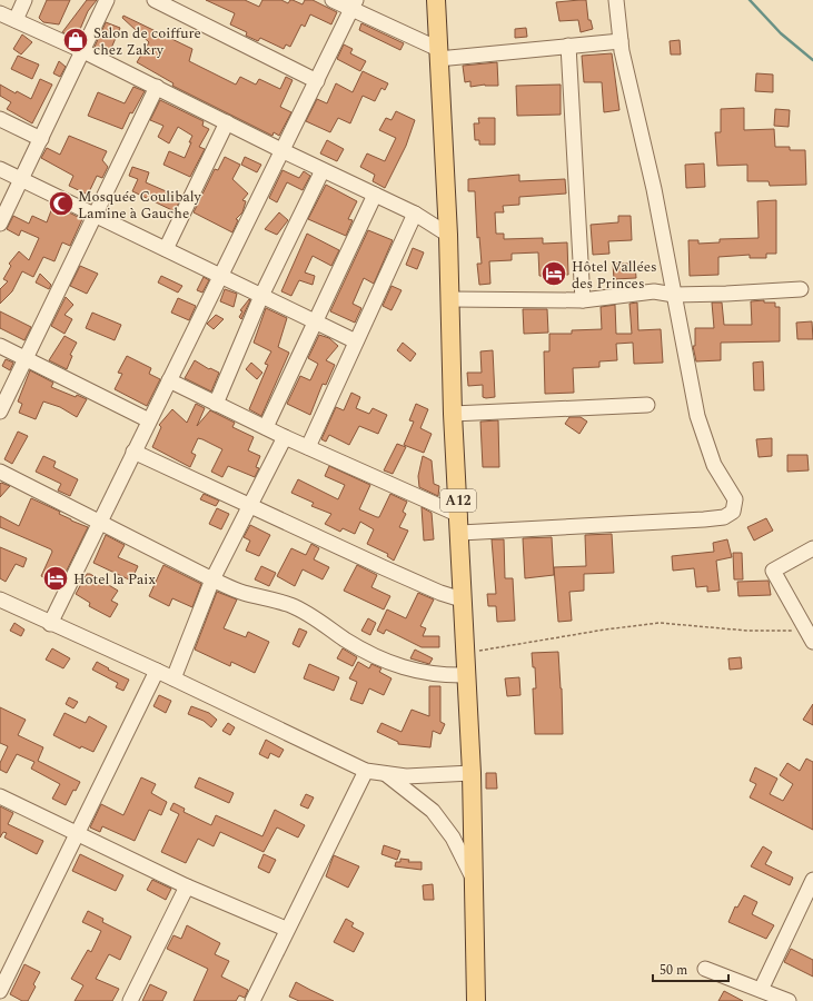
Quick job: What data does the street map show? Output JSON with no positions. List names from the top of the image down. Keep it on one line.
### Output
{"streets":{"main road":["A12"]},"places":{"shop":["Salon de coiffure chez Zakry"],"mosque":["Mosquée Coulibaly Lamine à Gauche"],"hotel":["Hôtel Vallées des Princes","Hotel la Paix"]},"scale_bar":"50 m"}
